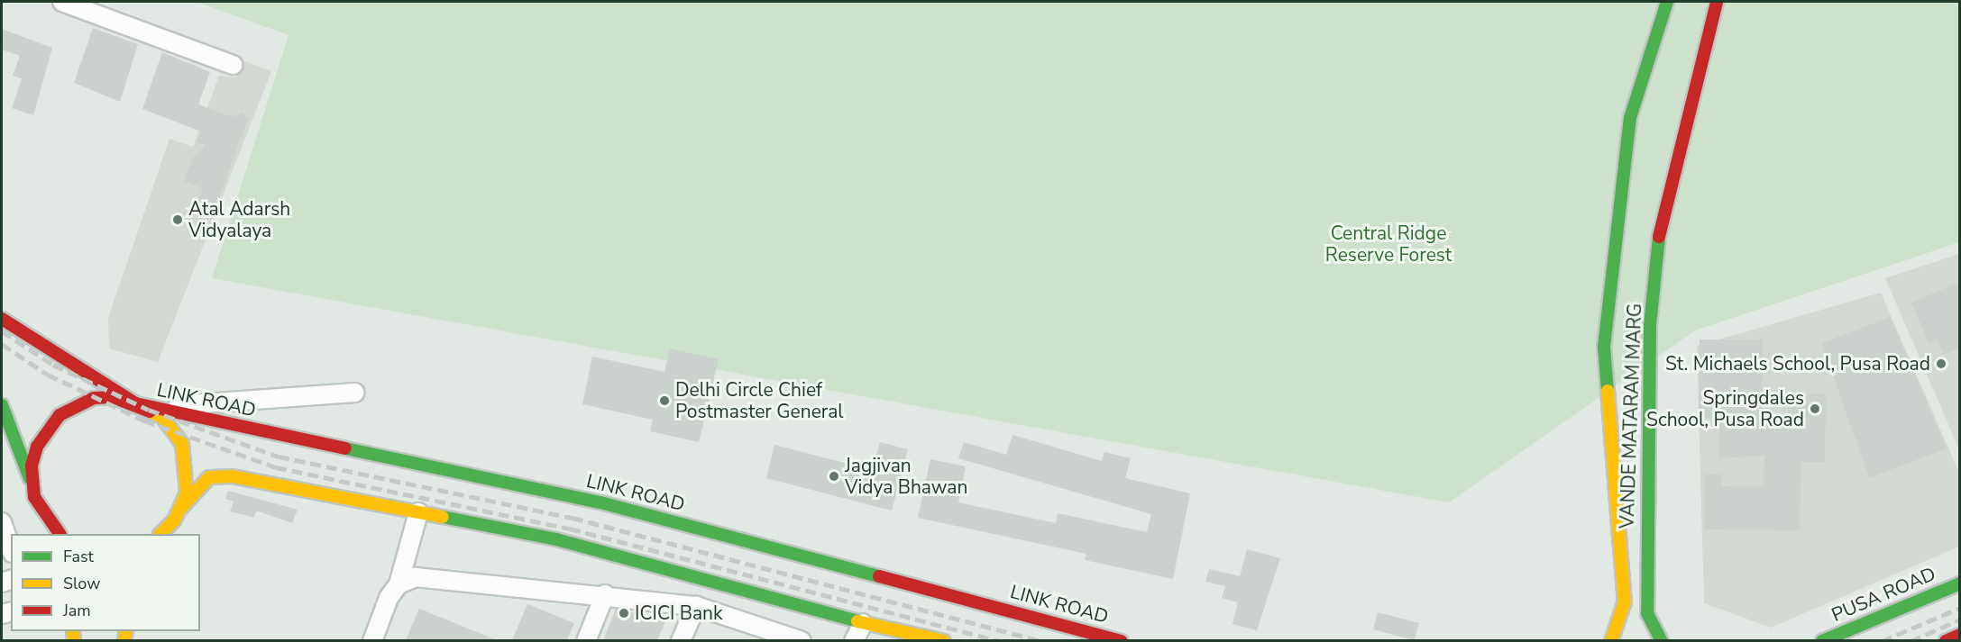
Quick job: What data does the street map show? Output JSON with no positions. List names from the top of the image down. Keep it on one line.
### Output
{"streets":{"main road":["LINK ROAD","VANDE MATARAM MARG","PUSA ROAD"]},"parks":["Central Ridge Reserve Forest"],"places":["Atal Adarsh Vidyalaya","St. Michaels School, Pusa Road","Delhi Circle Chief Postmaster General","Springdales School, Pusa Road","Jagjivan Vidya Bhawan","ICICI Bank"],"legend":["Fast","Slow","Jam"]}
